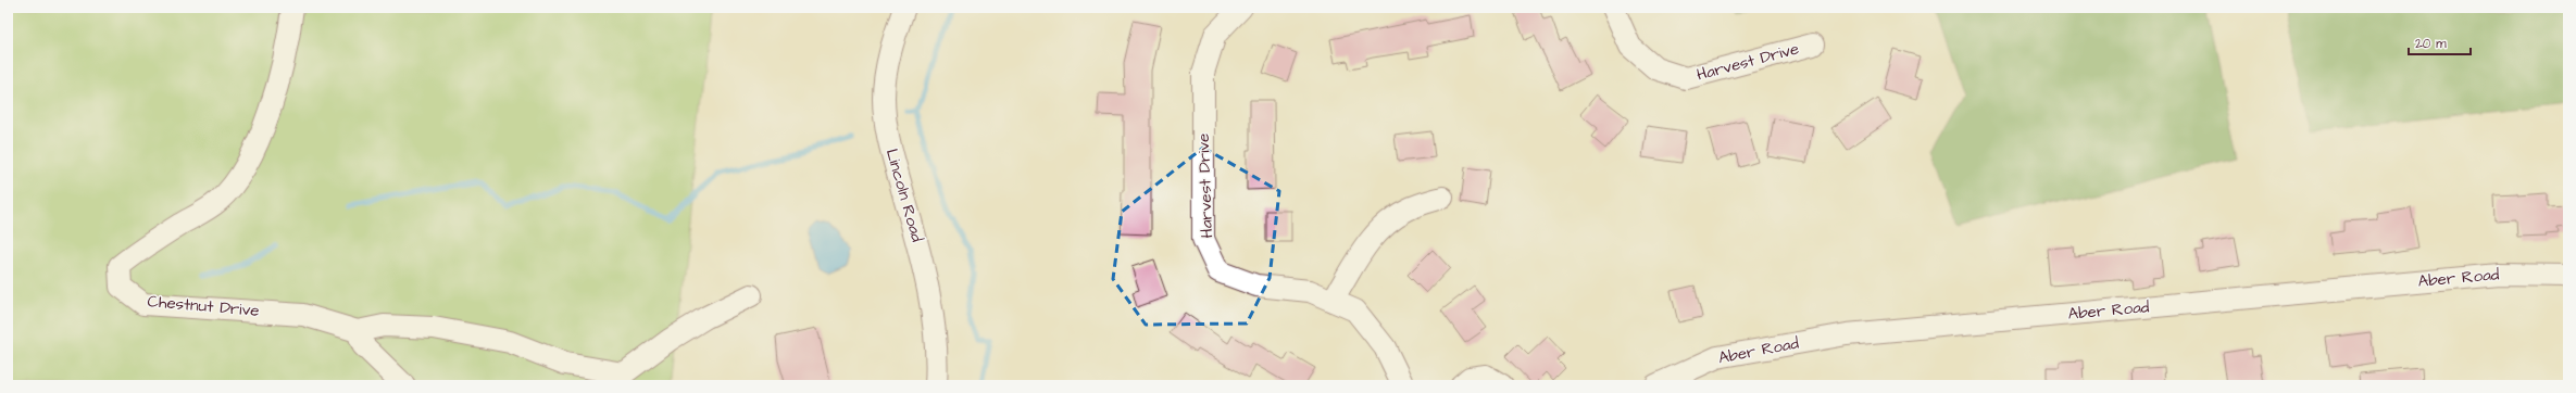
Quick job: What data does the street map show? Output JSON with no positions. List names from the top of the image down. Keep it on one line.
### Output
{"streets":{"street":["Harvest Drive","Lincoln Road","Aber Road","Chestnut Drive"]},"scale_bar":"20 m"}
